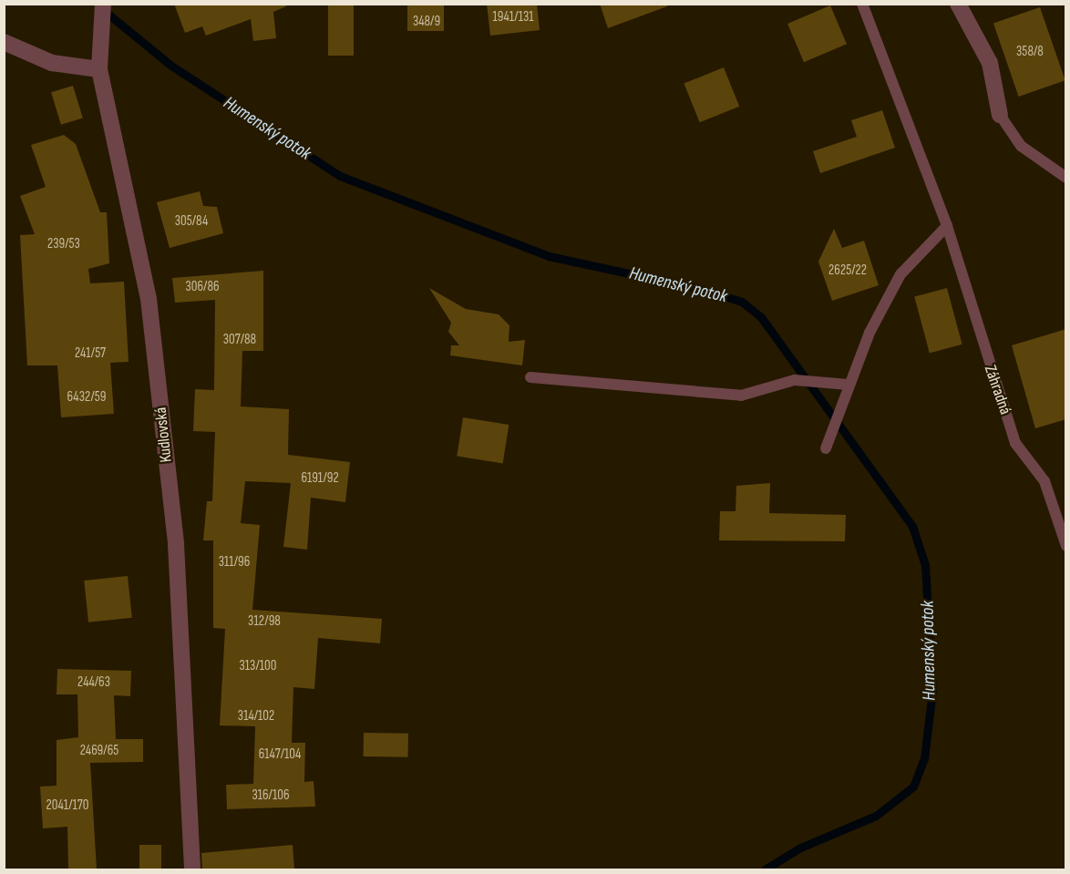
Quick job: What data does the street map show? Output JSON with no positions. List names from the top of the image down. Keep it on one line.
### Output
{"streets":{"street":["Kudlovská"],"lane":["Záhradná"]},"water":["Humenský potok"],"house_numbers":["1941/131","348/9","358/8","305/84","239/53","2625/22","306/86","307/88","241/57","6432/59","6191/92","311/96","312/98","313/100","244/63","314/102","2469/65","6147/104","316/106","2041/170"]}
